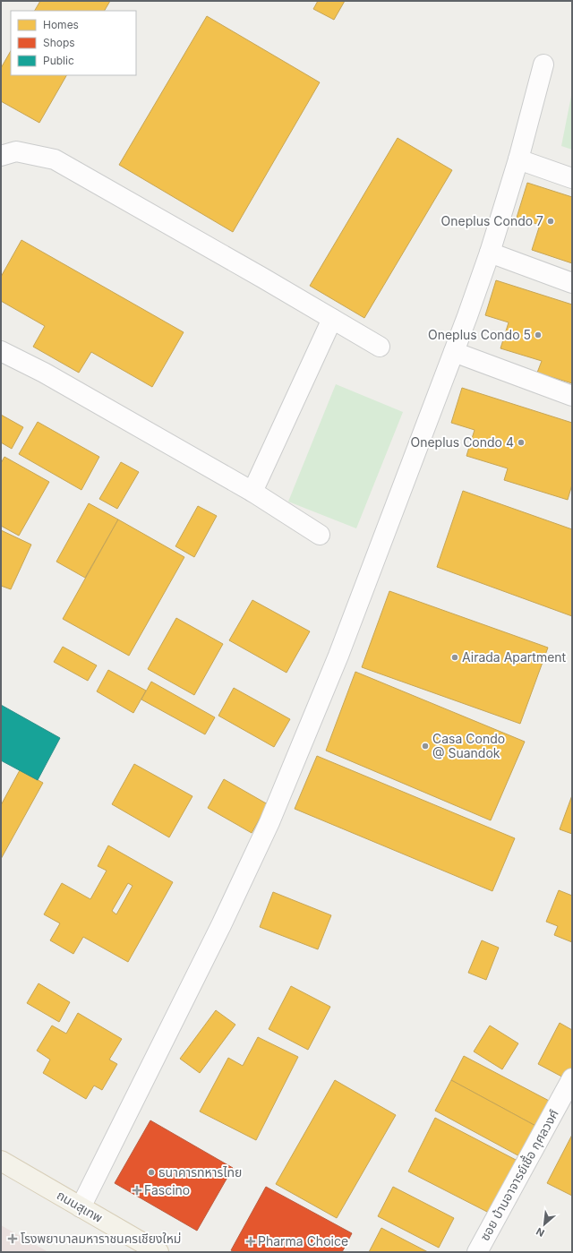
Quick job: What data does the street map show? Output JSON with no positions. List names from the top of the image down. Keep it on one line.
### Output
{"streets":{"main road":["ถนนสุเทพ"],"street":["ซอย บ้านอาจารย์เชื้อ กุศลวงศ์"]},"places":{"other":["Oneplus Condo 7","Oneplus Condo 5","Oneplus Condo 4","Airada Apartment","Casa Condo @ Suandok","ธนาคารทหารไทย"],"health":["Fascino","โรงพยาบาลมหาราชนครเชียงใหม่","Pharma Choice"]},"legend":["Homes","Shops","Public"],"north":"bottom left"}
